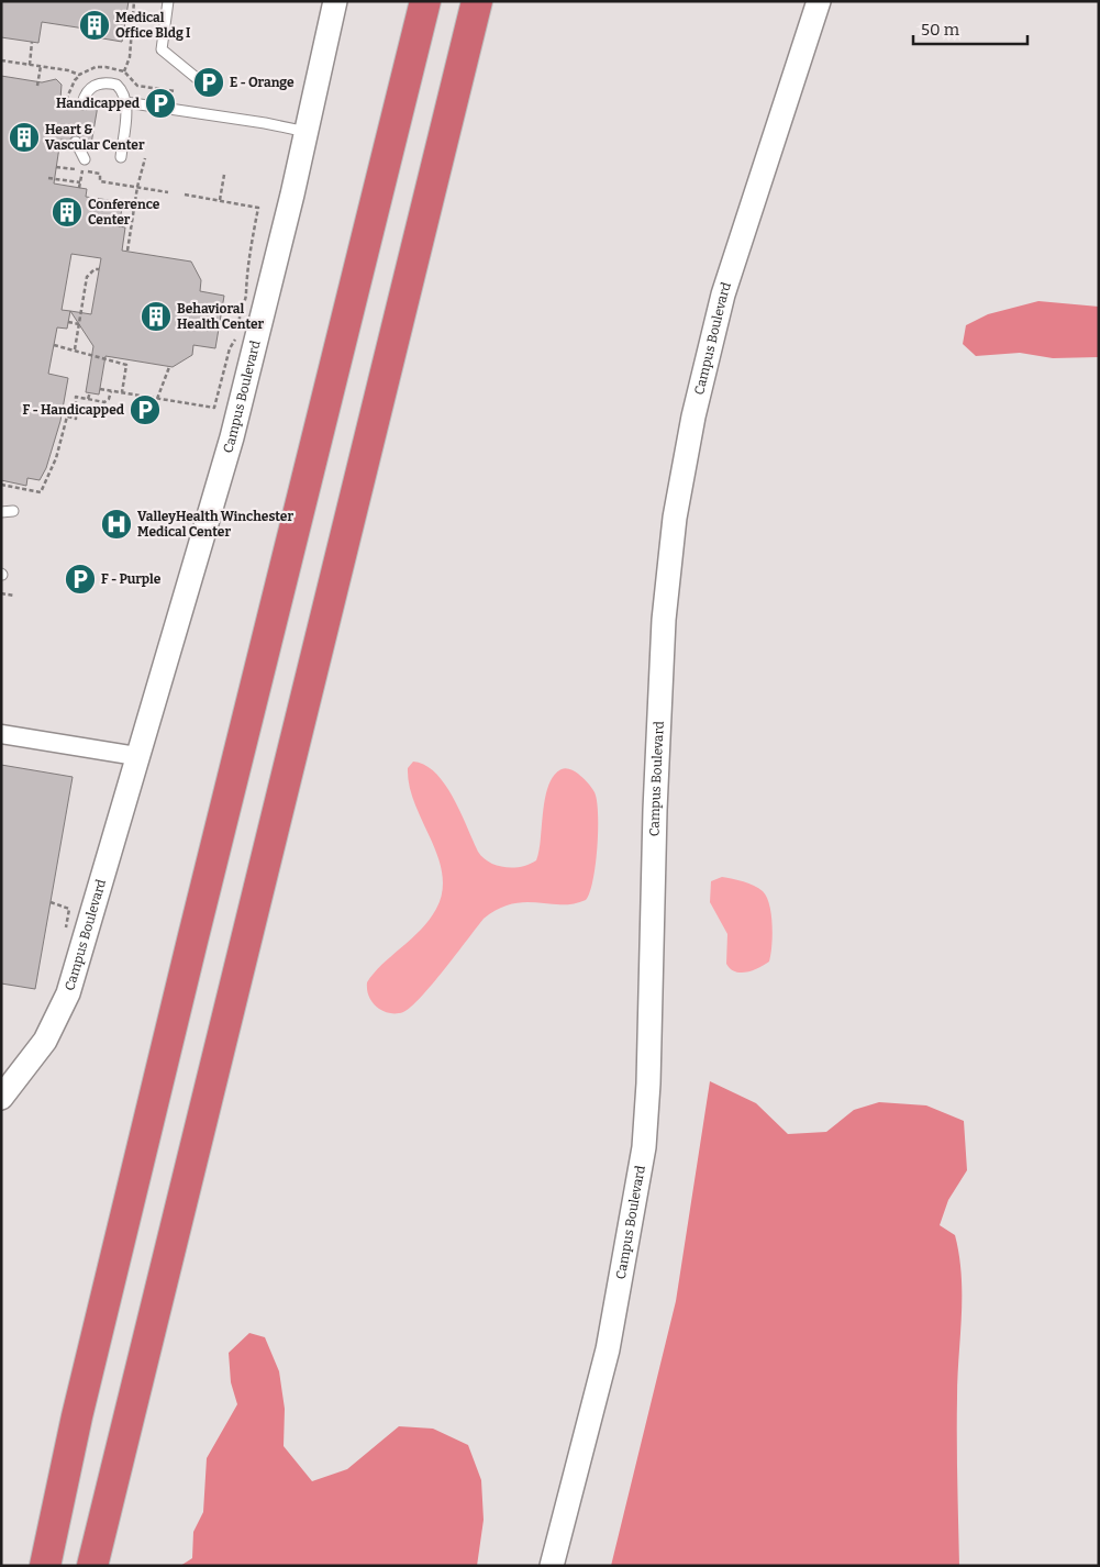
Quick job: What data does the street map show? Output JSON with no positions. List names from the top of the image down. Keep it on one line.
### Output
{"streets":{"street":["Campus Boulevard"]},"places":{"building":["Medical Office Bldg I","Heart & Vascular Center","Conference Center","Behavioral Health Center"],"parking":["E - Orange","Handicapped","F - Handicapped","F - Purple"],"hospital":["ValleyHealth Winchester Medical Center"]},"scale_bar":"50 m"}
